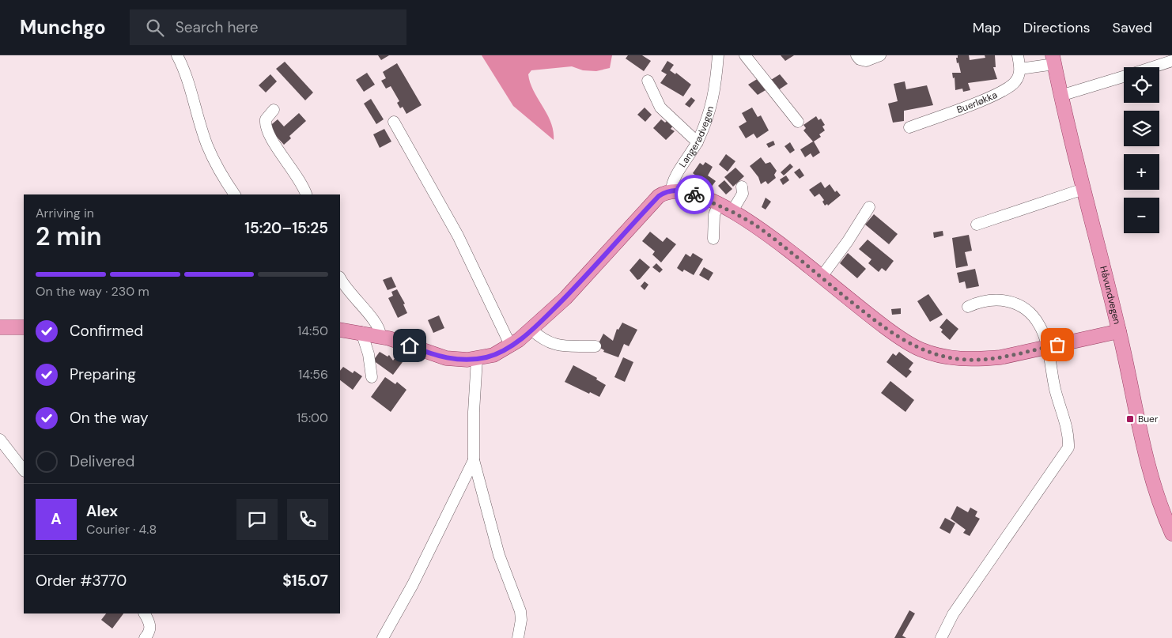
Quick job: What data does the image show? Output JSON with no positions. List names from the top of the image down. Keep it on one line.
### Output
{"streets":{"main road":["Håvundvegen"],"street":["Buerløkka","Langerødvegen"]},"places":{"transit":["Buer"]},"page":{"header":"Munchgo","search":"Search here","nav":["Map","Directions","Saved"],"map_buttons":["+","−"],"heading":["2 min","Arriving in","15:20–15:25"],"panel":["Alex","Courier · 4.8","Order #3770","$15.07"],"bar":"On the way · 230 m","list":[["Confirmed","14:50"],["Preparing","14:56"],["On the way","15:00"],"Delivered"],"round":"A"}}
